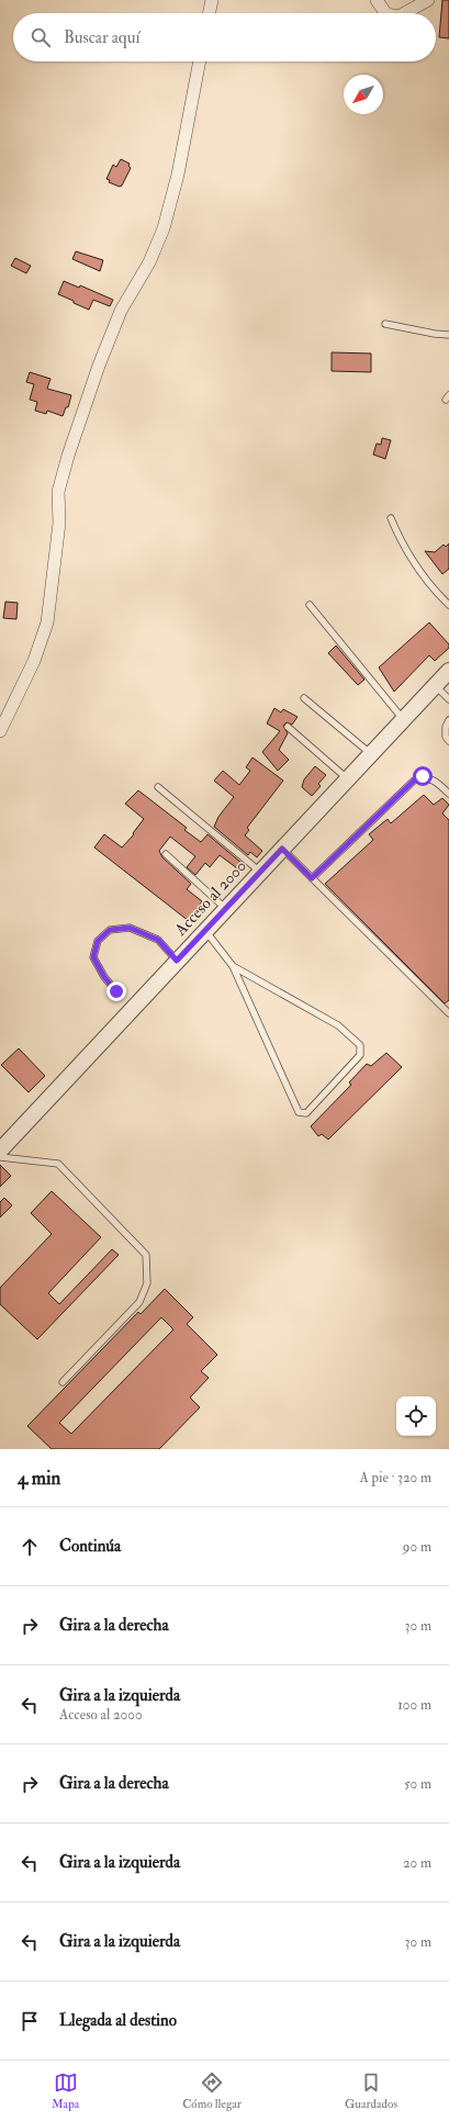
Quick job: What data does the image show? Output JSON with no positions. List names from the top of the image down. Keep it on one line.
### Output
{"streets":{"street":["Acceso al 2000"]},"north":"bottom left","page":{"search":"Buscar aquí","heading":["4 min","A pie · 320 m"],"list":[["Continúa","90 m"],["Gira a la derecha","30 m"],["Gira a la izquierda","Acceso al 2000","100 m"],["Gira a la derecha","50 m"],["Gira a la izquierda","20 m"],["Gira a la izquierda","30 m"],"Llegada al destino"],"nav":["Mapa","Cómo llegar","Guardados"]}}
